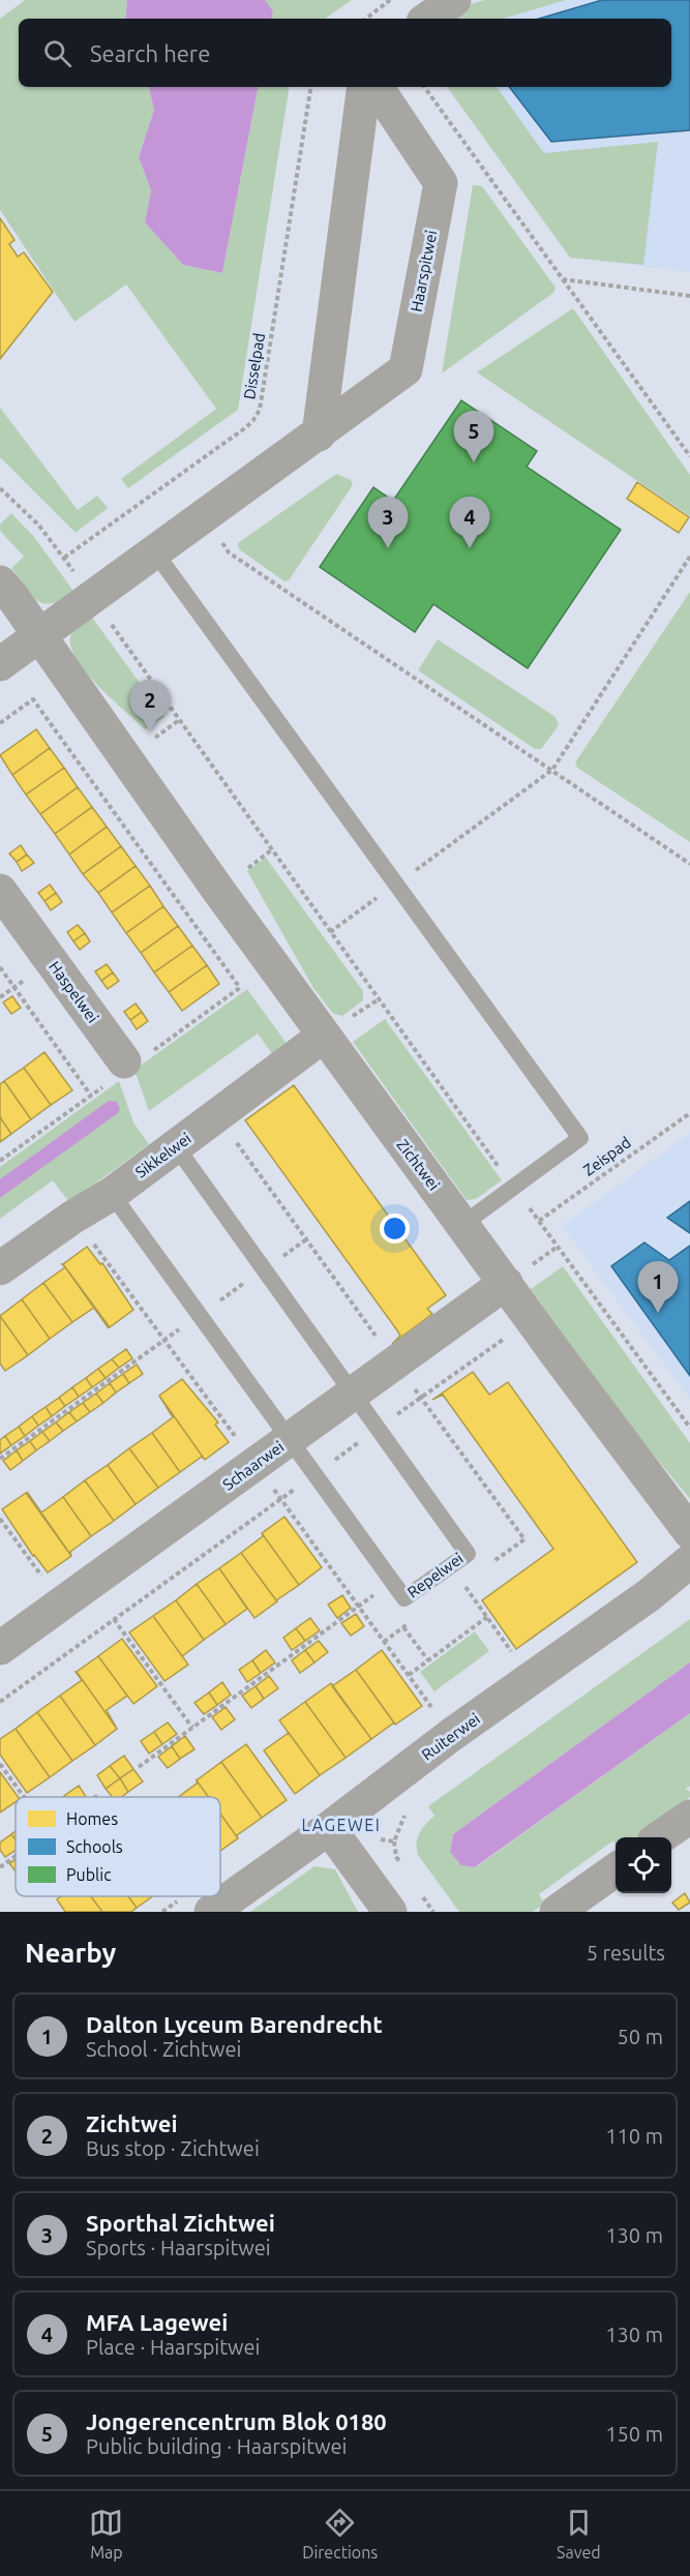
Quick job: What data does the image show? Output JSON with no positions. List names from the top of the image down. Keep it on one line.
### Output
{"streets":{"street":["Haarspitwei","Haspelwei","Sikkelwei","Zichtwei","Schaarwei","Ruiterwei"],"lane":["Repelwei"],"path":["Disselpad","Zeispad"]},"crossings":[["Haarspitwei","Zichtwei"],["Sikkelwei","Zichtwei"],["Sikkelwei","Repelwei"],["Zichtwei","Schaarwei"],["Schaarwei","Repelwei"]],"districts":["LAGEWEI"],"legend":["Homes","Schools","Public"],"page":{"search":"Search here","pins":["5","3","4","2","1"],"heading":["Nearby","5 results"],"list":[{"mark":"1","name":"Dalton Lyceum Barendrecht","note":"School · Zichtwei","value":"50 m"},{"mark":"2","name":"Zichtwei","note":"Bus stop · Zichtwei","value":"110 m"},{"mark":"3","name":"Sporthal Zichtwei","note":"Sports · Haarspitwei","value":"130 m"},{"mark":"4","name":"MFA Lagewei","note":"Place · Haarspitwei","value":"130 m"},{"mark":"5","name":"Jongerencentrum Blok 0180","note":"Public building · Haarspitwei","value":"150 m"}],"nav":["Map","Directions","Saved"]}}
